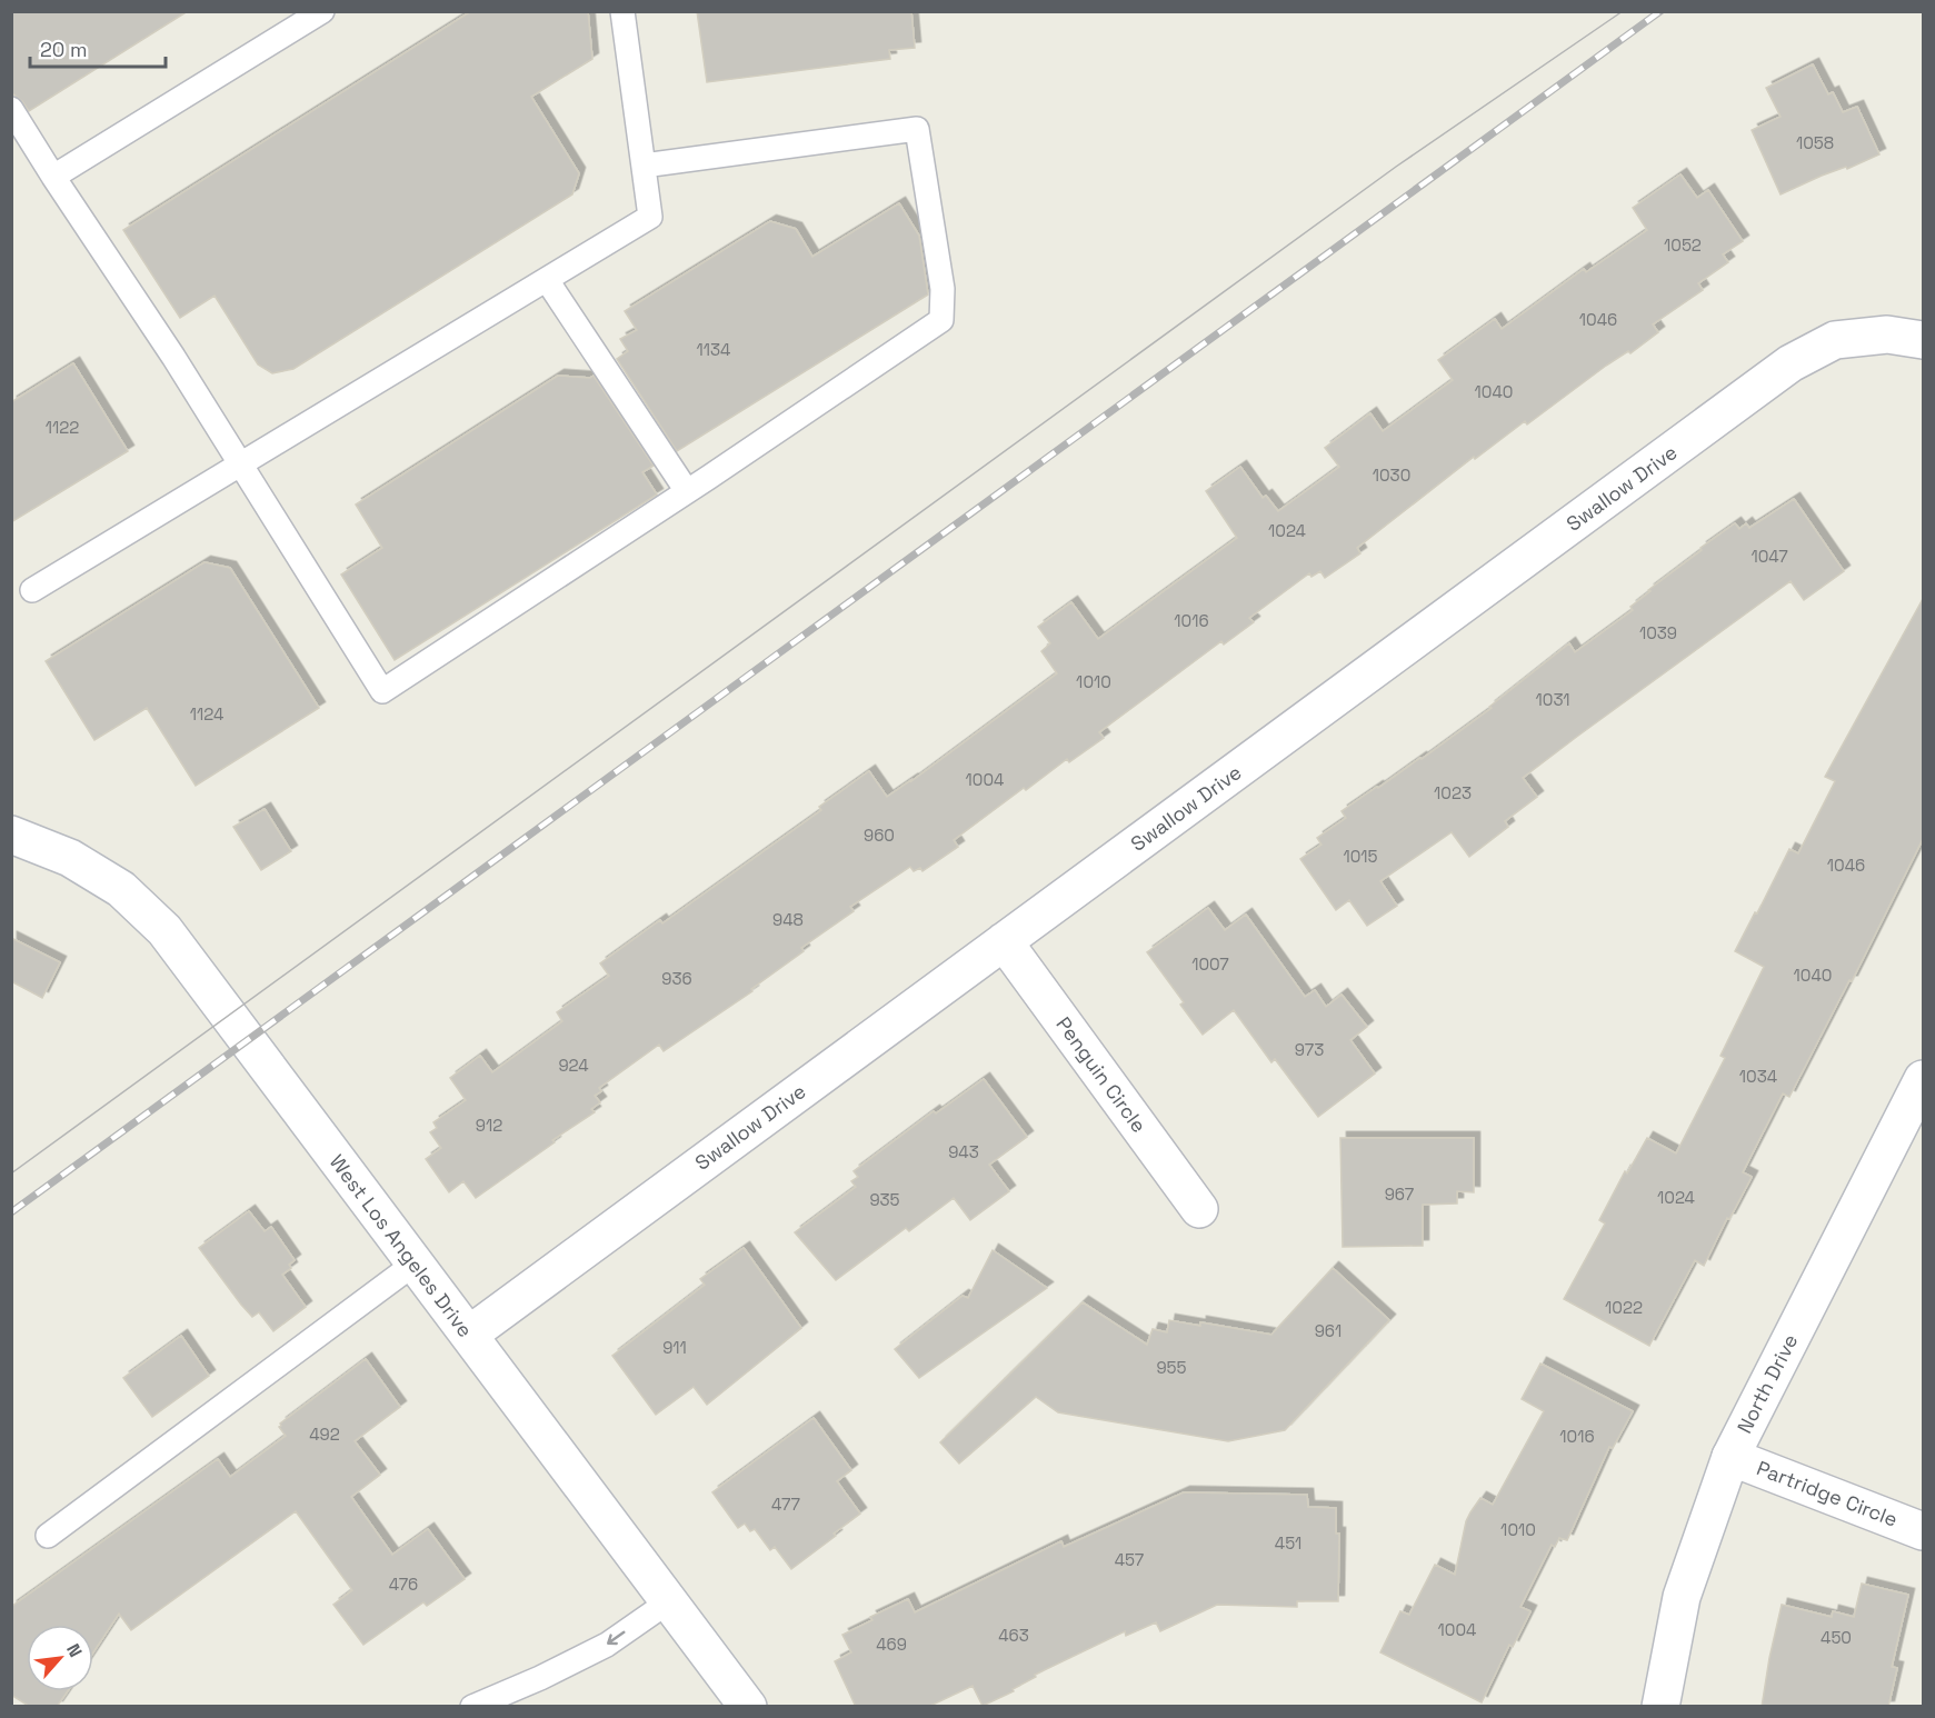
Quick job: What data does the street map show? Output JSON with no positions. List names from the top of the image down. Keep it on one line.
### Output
{"streets":{"street":["Swallow Drive","Penguin Circle","West Los Angeles Drive","North Drive","Partridge Circle"]},"crossings":[["Swallow Drive","Penguin Circle"],["Swallow Drive","West Los Angeles Drive"],["North Drive","Partridge Circle"]],"house_numbers":["1058","1052","1046","1134","1040","1122","1030","1024","1047","1016","1039","1010","1031","1124","1004","1023","960","1015","1046","948","1007","1040","936","973","924","1034","912","943","967","1024","935","1022","961","911","955","492","1016","477","1010","451","457","476","1004","463","450","469"],"scale_bar":"20 m","north":"top right"}
